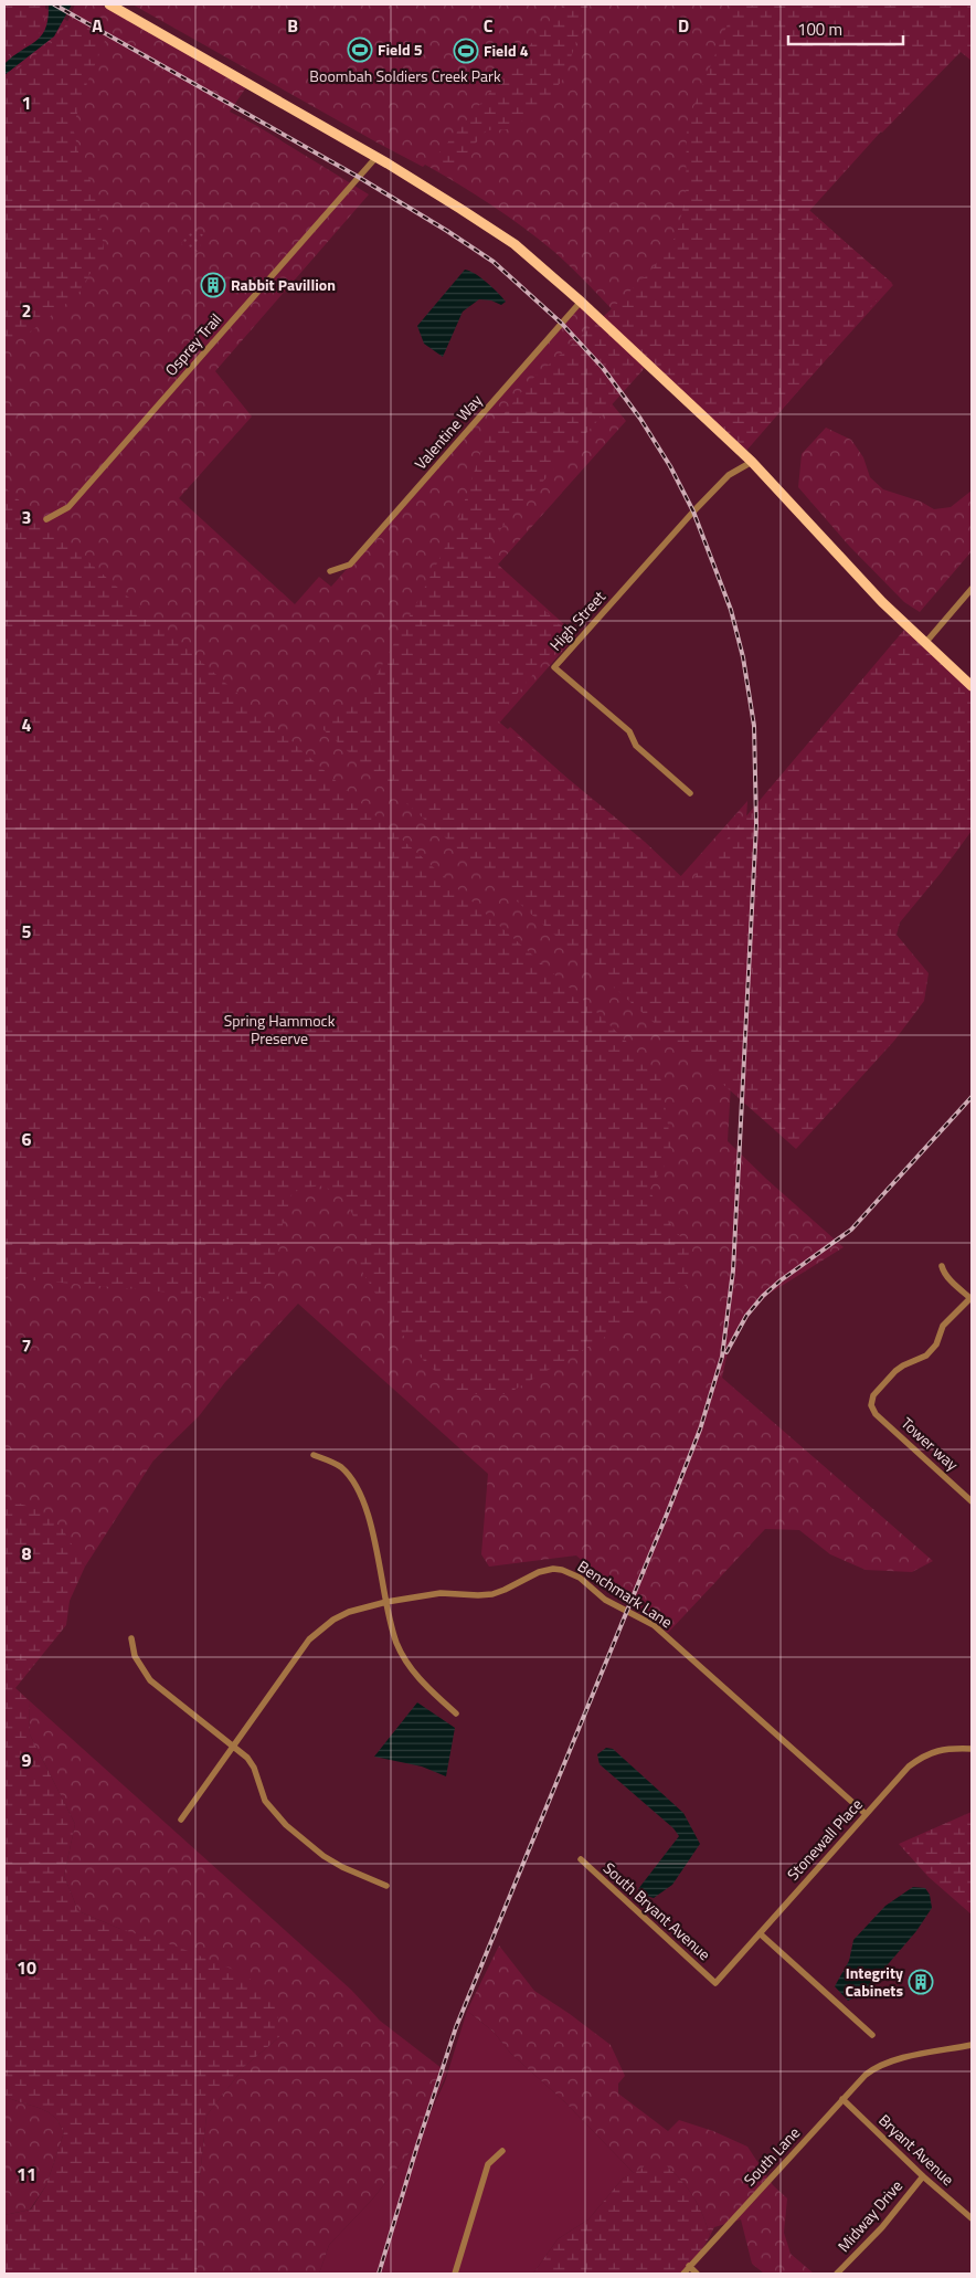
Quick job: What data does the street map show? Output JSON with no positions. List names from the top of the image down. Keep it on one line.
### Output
{"streets":{"street":["Osprey Trail","Valentine Way","High Street","Tower way","Benchmark Lane","Stonewall Place","South Bryant Avenue","Bryant Avenue","South Lane","Midway Drive"]},"crossings":[["Benchmark Lane","Stonewall Place"],["Stonewall Place","South Bryant Avenue"],["Bryant Avenue","South Lane"],["Bryant Avenue","Midway Drive"]],"parks":["Boombah Soldiers Creek Park","Spring Hammock Preserve"],"places":{"sports":["Field 5","Field 4"],"building":["Rabbit Pavillion","Integrity Cabinets"]},"scale_bar":"100 m","grid":{"columns":["A","B","C","D"],"rows":["1","2","3","4","5","6","7","8","9","10","11"]}}
